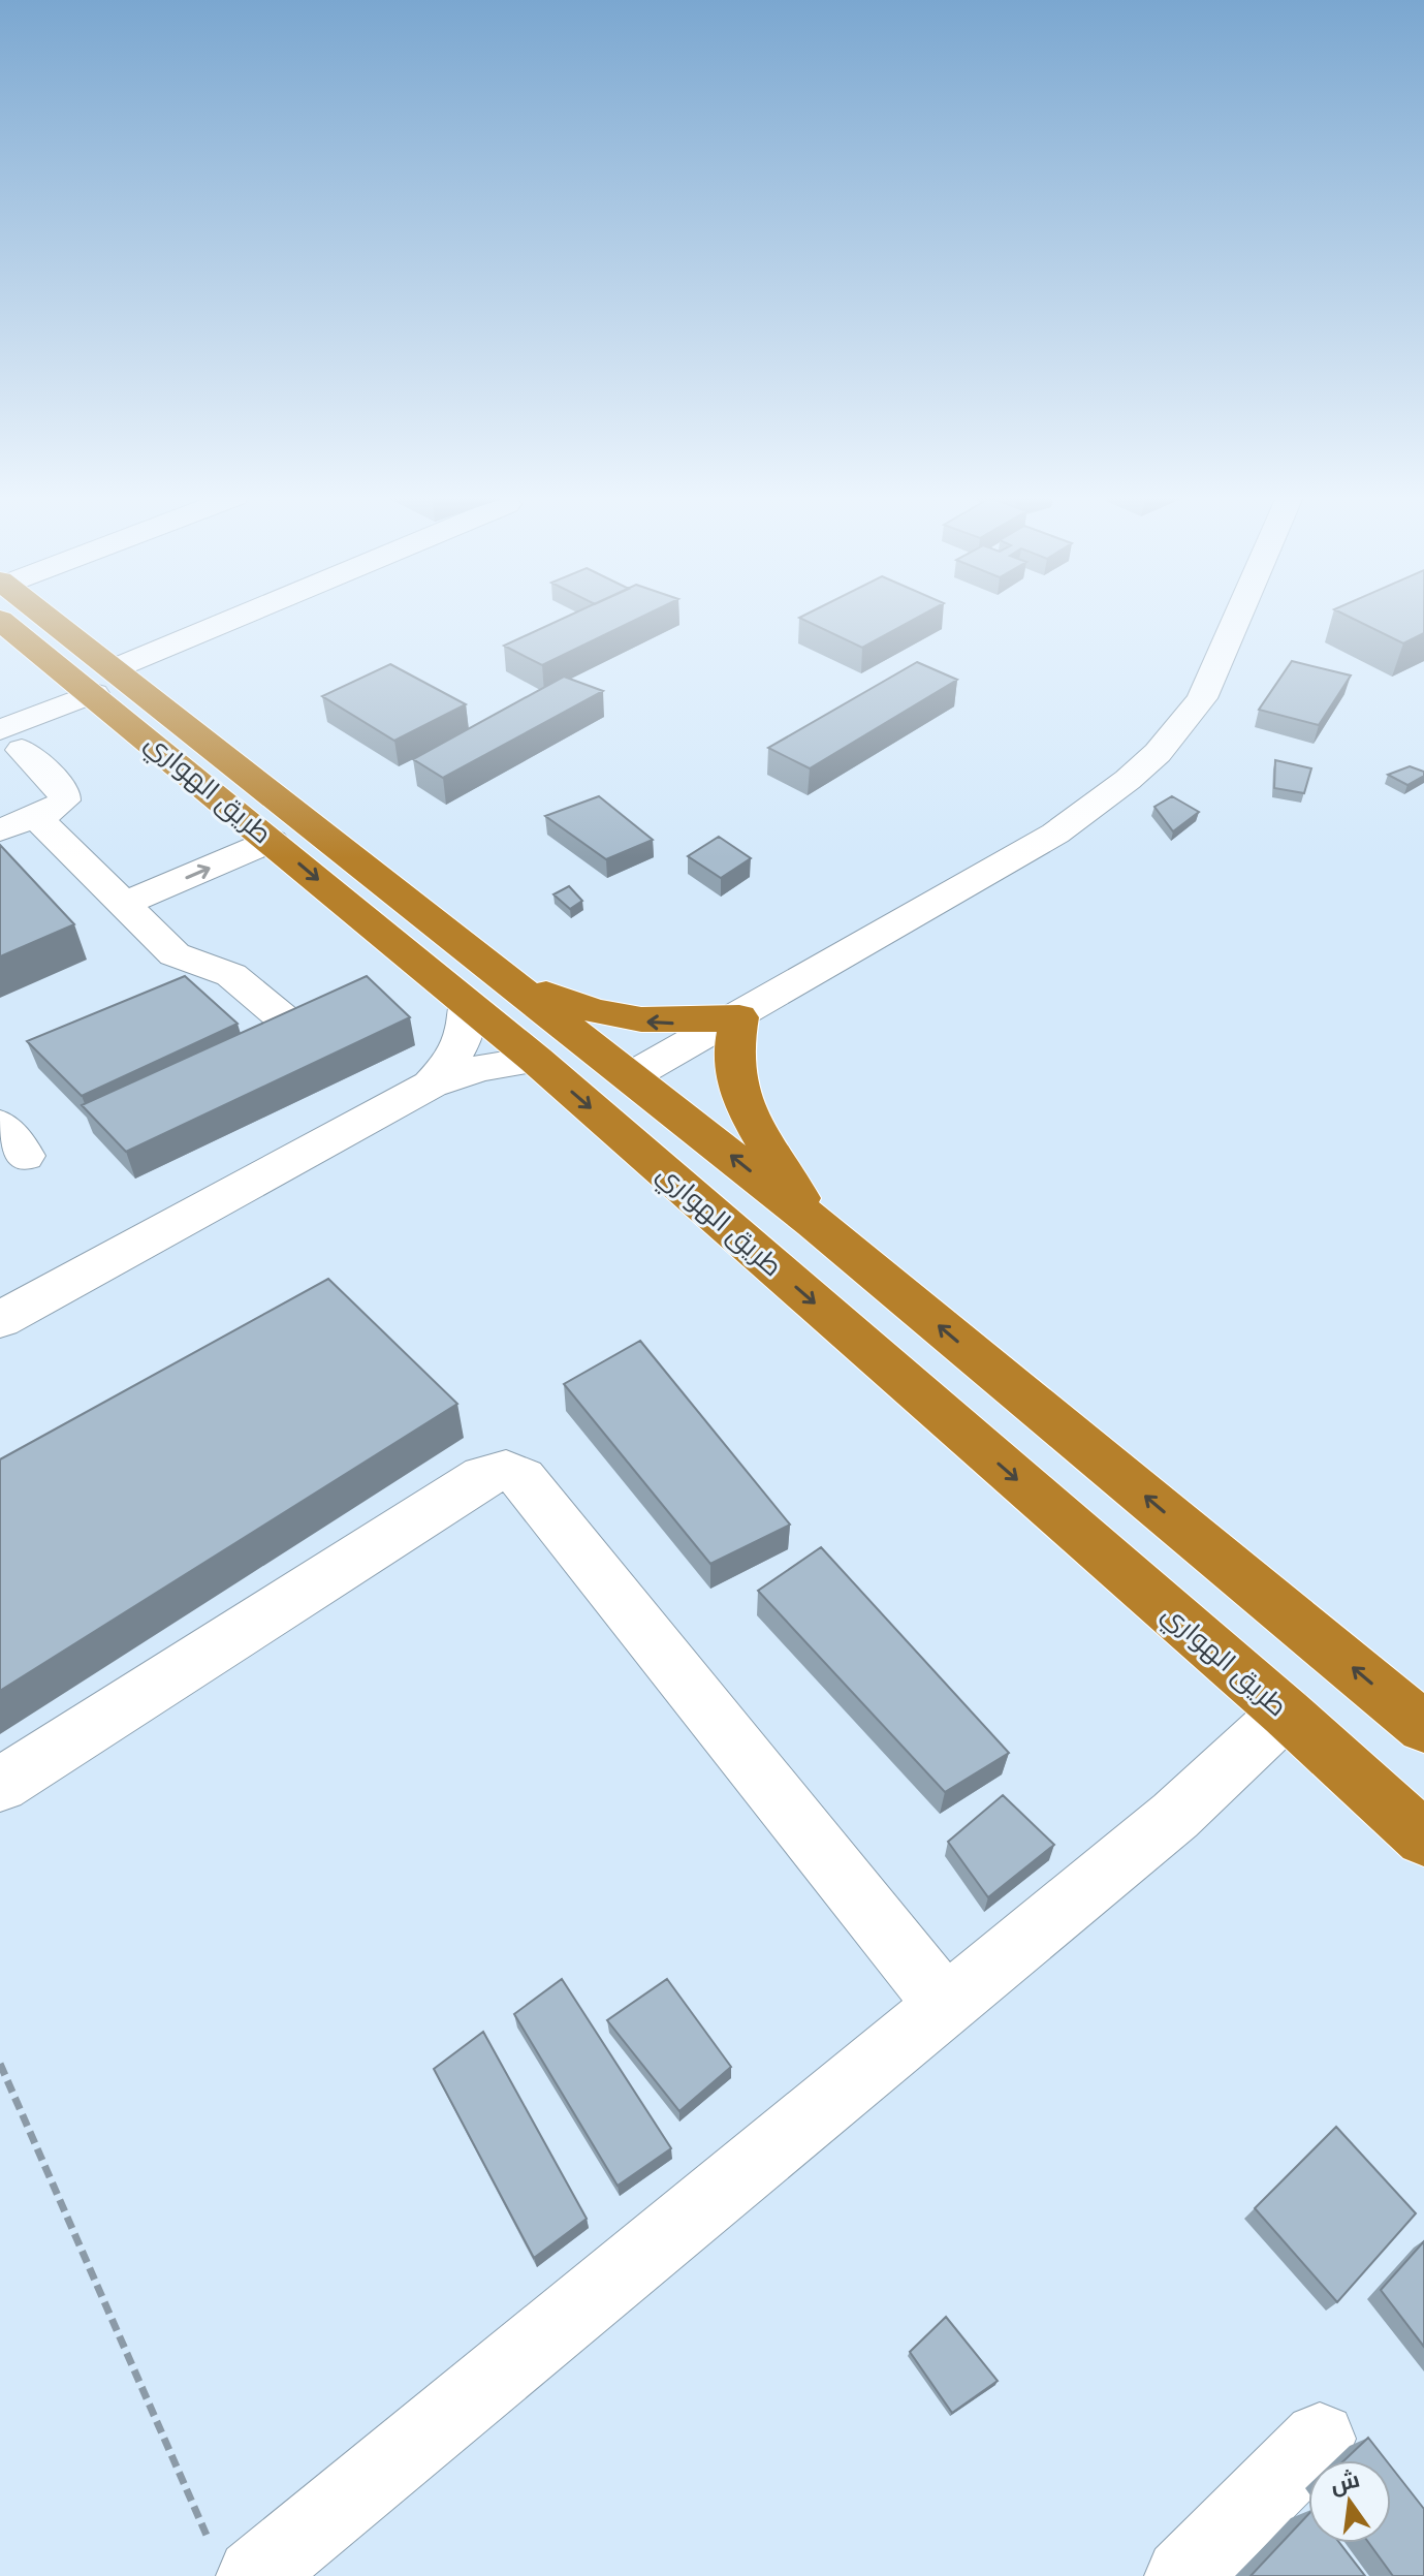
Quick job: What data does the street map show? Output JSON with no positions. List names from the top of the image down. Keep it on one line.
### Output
{"streets":{"highway":["طريق الهواري"]},"north":"top"}
